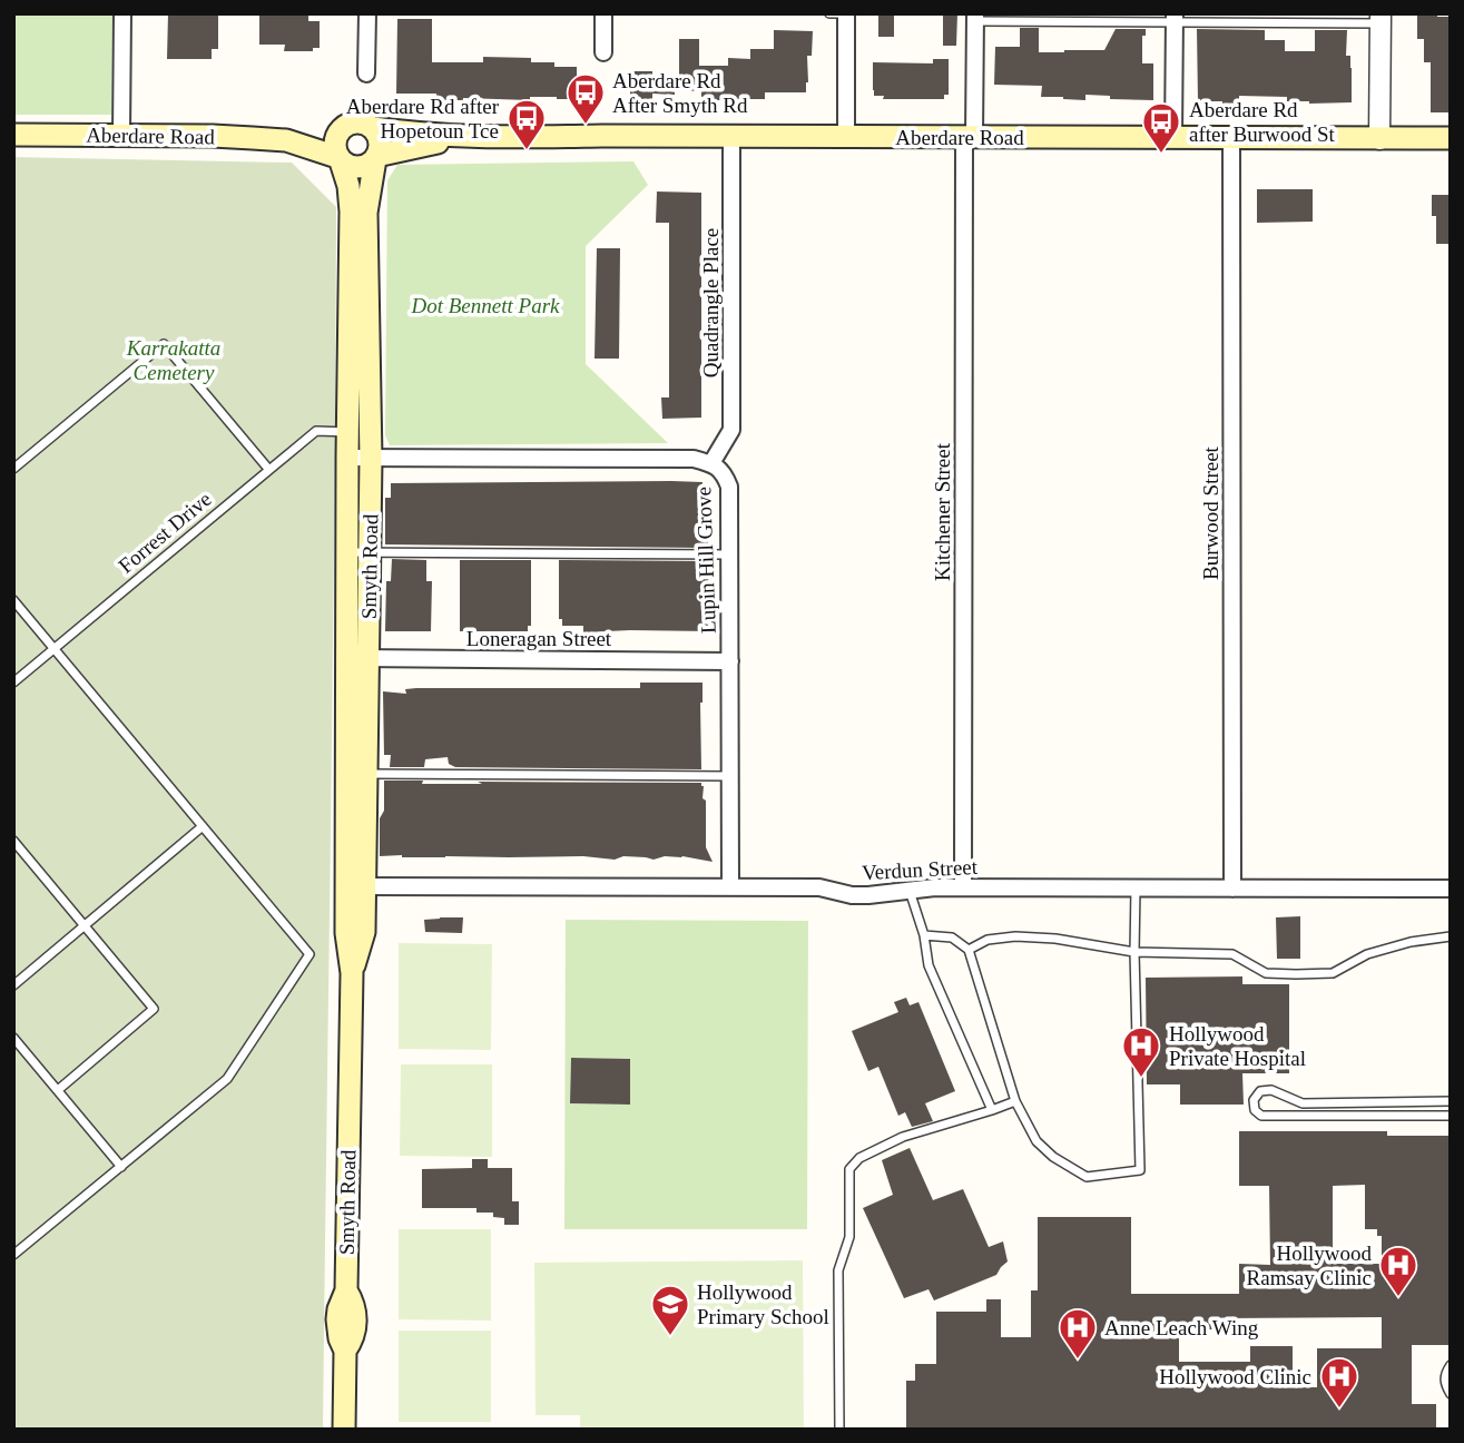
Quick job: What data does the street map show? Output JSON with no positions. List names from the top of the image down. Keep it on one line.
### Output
{"streets":{"main road":["Aberdare Road","Smyth Road"],"street":["Quadrangle Place","Kitchener Street","Burwood Street","Lupin Hill Grove","Loneragan Street","Verdun Street"],"lane":["Forrest Drive"]},"crossings":[["Aberdare Road","Quadrangle Place"],["Aberdare Road","Kitchener Street"],["Aberdare Road","Burwood Street"],["Aberdare Road","Smyth Road"],["Quadrangle Place","Lupin Hill Grove"],["Kitchener Street","Verdun Street"],["Burwood Street","Verdun Street"],["Forrest Drive","Smyth Road"],["Lupin Hill Grove","Smyth Road"],["Lupin Hill Grove","Loneragan Street"],["Lupin Hill Grove","Verdun Street"],["Smyth Road","Loneragan Street"],["Smyth Road","Verdun Street"]],"parks":["Dot Bennett Park","Karrakatta Cemetery"],"places":{"bus stop":["Aberdare Rd After Smyth Rd","Aberdare Rd after Hopetoun Tce","Aberdare Rd after Burwood St"],"hospital":["Hollywood Private Hospital","Hollywood Ramsay Clinic","Anne Leach Wing","Hollywood Clinic"],"school or university":["Hollywood Primary School"]}}
